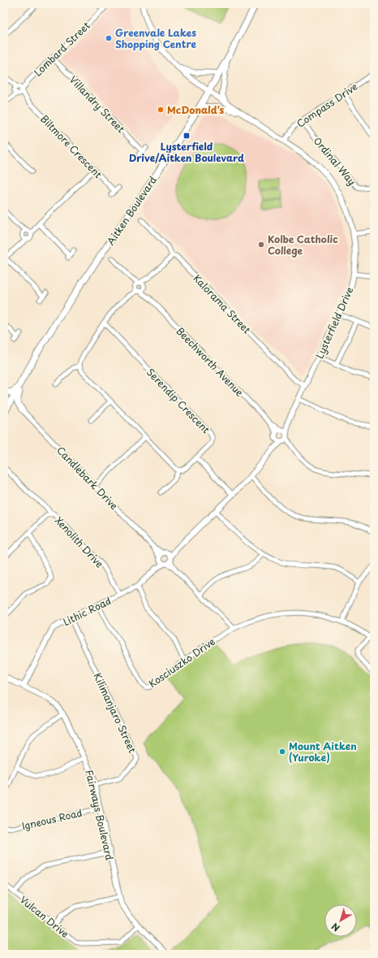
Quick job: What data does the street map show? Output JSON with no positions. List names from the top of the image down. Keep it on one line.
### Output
{"streets":{"main road":["Aitken Boulevard"],"street":["Lombard Street","Villandry Street","Compass Drive","Biltmore Crescent","Ordinal Way","Kalorama Street","Lysterfield Drive","Beechworth Avenue","Serendip Crescent","Candlebark Drive","Xenolith Drive","Lithic Road","Kosciuszko Drive","Kilimanjaro Street","Fairways Boulevard","Igneous Road","Vulcan Drive"]},"crossings":[["Lombard Street","Villandry Street"],["Lombard Street","Biltmore Crescent"],["Compass Drive","Ordinal Way"],["Compass Drive","Lysterfield Drive"],["Aitken Boulevard","Lysterfield Drive"],["Kalorama Street","Lysterfield Drive"],["Lysterfield Drive","Beechworth Avenue"],["Candlebark Drive","Lithic Road"],["Candlebark Drive","Kosciuszko Drive"],["Xenolith Drive","Lithic Road"],["Lithic Road","Kosciuszko Drive"],["Lithic Road","Kilimanjaro Street"],["Lithic Road","Fairways Boulevard"],["Kilimanjaro Street","Fairways Boulevard"],["Fairways Boulevard","Igneous Road"],["Fairways Boulevard","Vulcan Drive"]],"places":{"other":["Greenvale Lakes Shopping Centre","McDonald's","Kolbe Catholic College","Mount Aitken (Yuroke)"],"transit":["Lysterfield Drive/Aitken Boulevard"]},"north":"bottom left"}
